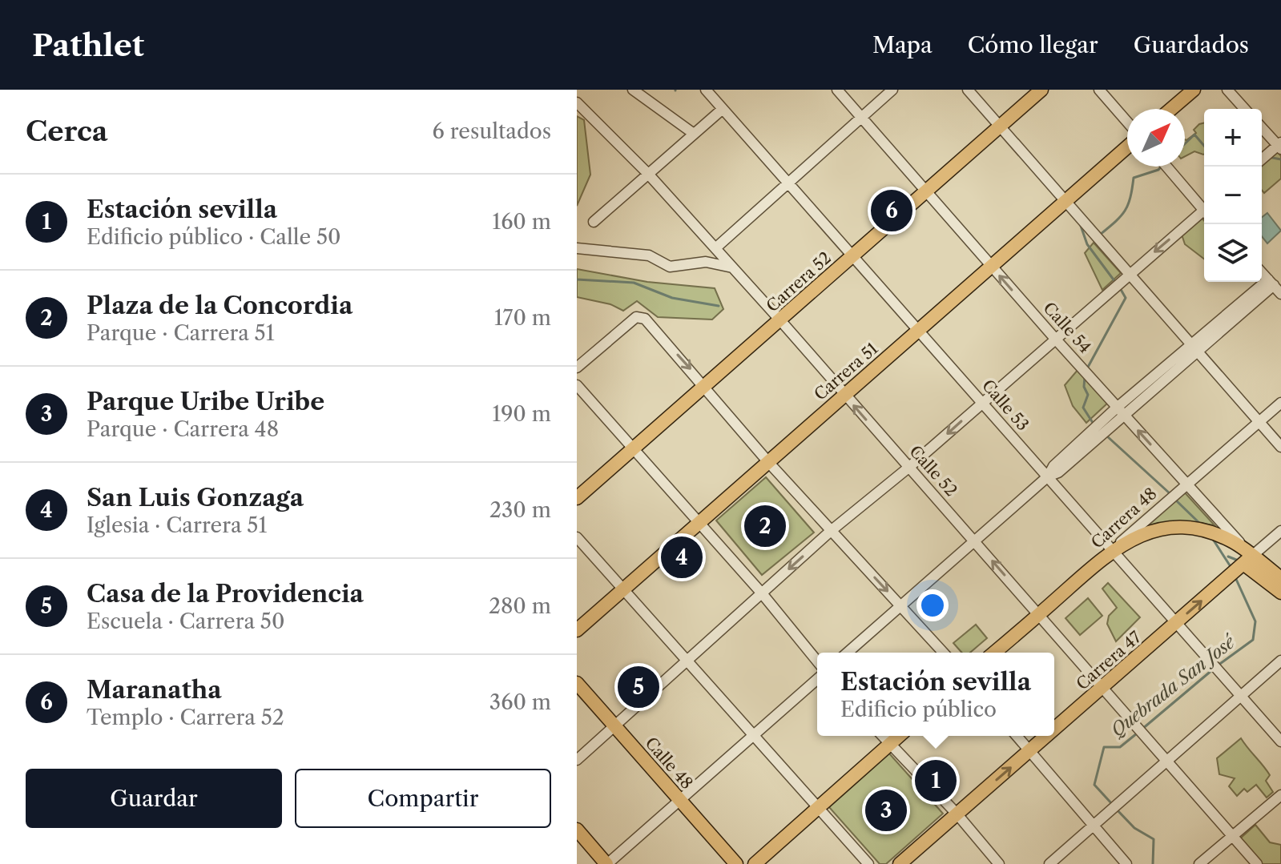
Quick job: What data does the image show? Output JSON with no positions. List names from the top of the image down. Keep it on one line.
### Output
{"streets":{"main road":["Carrera 52","Calle 54","Carrera 51","Carrera 48","Carrera 47","Calle 48"],"street":["Calle 53","Calle 52"]},"crossings":[["Carrera 52","Calle 54"],["Carrera 52","Calle 53"],["Carrera 52","Calle 52"],["Calle 54","Carrera 51"],["Calle 54","Carrera 48"],["Calle 54","Carrera 47"],["Carrera 51","Calle 53"],["Carrera 51","Calle 52"],["Calle 53","Carrera 48"],["Calle 53","Carrera 47"],["Calle 52","Carrera 48"],["Calle 52","Carrera 47"]],"water":["Quebrada San José"],"north":"top right","page":{"header":"Pathlet","nav":["Mapa","Cómo llegar","Guardados"],"heading":["Cerca","6 resultados"],"map_buttons":["+","−"],"list":[{"mark":"1","name":"Estación sevilla","note":"Edificio público · Calle 50","value":"160 m"},{"mark":"2","name":"Plaza de la Concordia","note":"Parque · Carrera 51","value":"170 m"},{"mark":"3","name":"Parque Uribe Uribe","note":"Parque · Carrera 48","value":"190 m"},{"mark":"4","name":"San Luis Gonzaga","note":"Iglesia · Carrera 51","value":"230 m"},{"mark":"5","name":"Casa de la Providencia","note":"Escuela · Carrera 50","value":"280 m"},{"mark":"6","name":"Maranatha","note":"Templo · Carrera 52","value":"360 m"}],"pins":["6","2","4","5","1","3"],"popup":["Estación sevilla","Edificio público"],"buttons":["Guardar","Compartir"]}}
